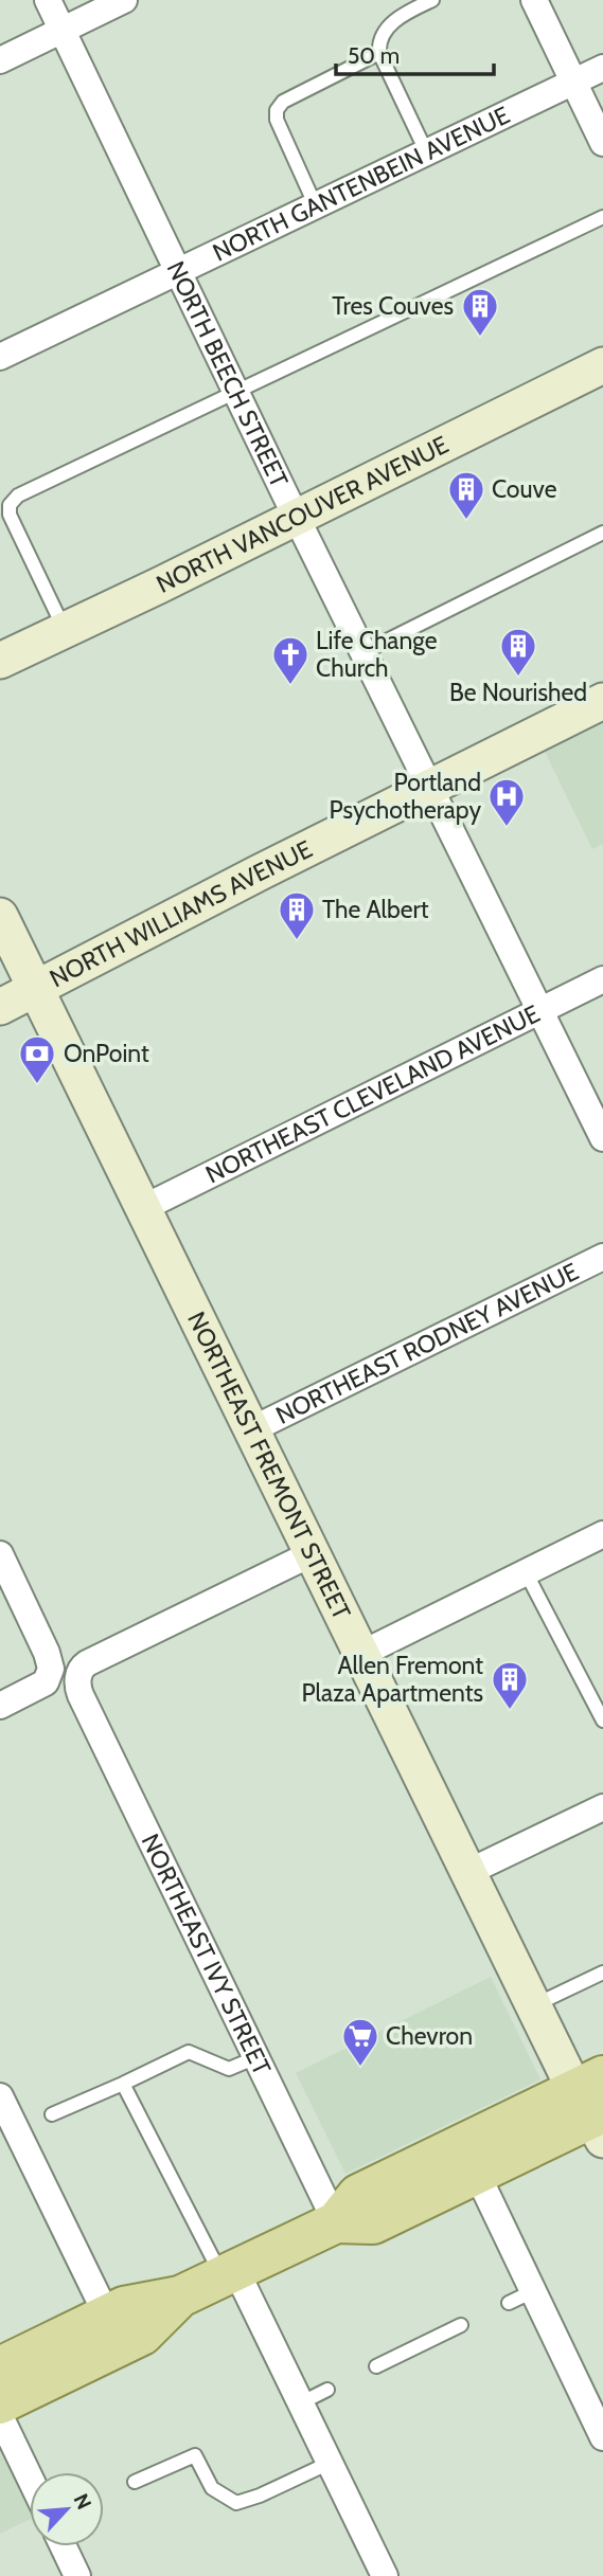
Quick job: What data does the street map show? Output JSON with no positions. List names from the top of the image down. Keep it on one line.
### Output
{"streets":{"main road":["NORTH VANCOUVER AVENUE","NORTH WILLIAMS AVENUE","NORTHEAST FREMONT STREET"],"street":["NORTH GANTENBEIN AVENUE","NORTH BEECH STREET","NORTHEAST CLEVELAND AVENUE","NORTHEAST RODNEY AVENUE","NORTHEAST IVY STREET"]},"crossings":[["NORTH GANTENBEIN AVENUE","NORTH BEECH STREET"],["NORTH BEECH STREET","NORTH VANCOUVER AVENUE"],["NORTH BEECH STREET","NORTH WILLIAMS AVENUE"],["NORTH BEECH STREET","NORTHEAST CLEVELAND AVENUE"],["NORTH WILLIAMS AVENUE","NORTHEAST FREMONT STREET"],["NORTHEAST CLEVELAND AVENUE","NORTHEAST FREMONT STREET"],["NORTHEAST RODNEY AVENUE","NORTHEAST FREMONT STREET"],["NORTHEAST FREMONT STREET","NORTHEAST IVY STREET"]],"places":{"building":["Tres Couves","Couve","Be Nourished","The Albert","Allen Fremont Plaza Apartments"],"church":["Life Change Church"],"hospital":["Portland Psychotherapy"],"bank":["OnPoint"],"supermarket":["Chevron"]},"scale_bar":"50 m","north":"top right"}
